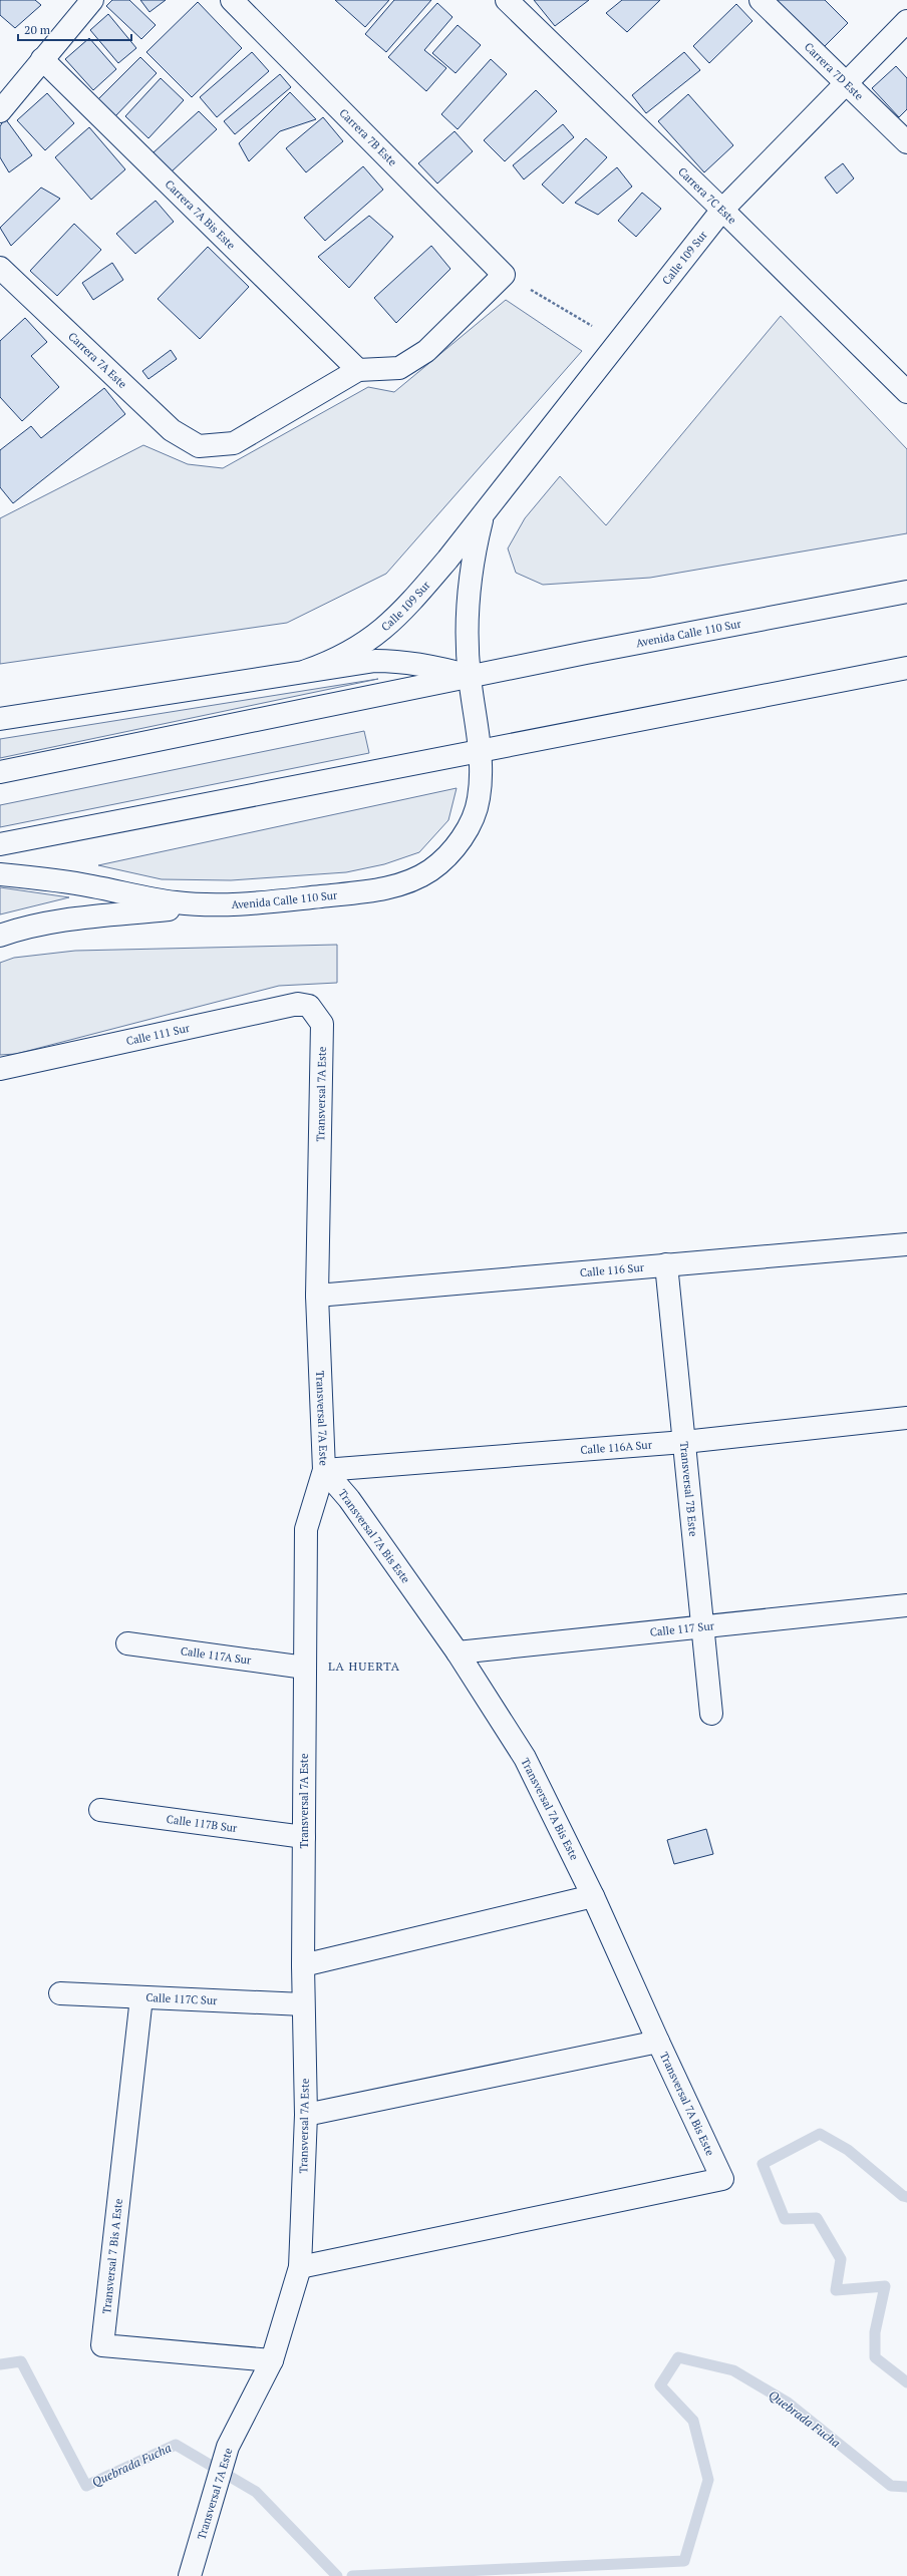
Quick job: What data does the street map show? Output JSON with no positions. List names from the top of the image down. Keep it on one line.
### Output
{"streets":{"main road":["Carrera 7D Este","Carrera 7B Este","Carrera 7C Este","Carrera 7A Bis Este","Calle 109 Sur","Carrera 7A Este","Avenida Calle 110 Sur","Calle 111 Sur","Transversal 7A Este","Calle 116 Sur","Calle 116A Sur","Transversal 7B Este","Transversal 7A Bis Este","Calle 117 Sur","Calle 117A Sur","Calle 117B Sur","Calle 117C Sur","Transversal 7 Bis A Este"]},"crossings":[["Carrera 7D Este","Calle 109 Sur"],["Carrera 7C Este","Calle 109 Sur"],["Carrera 7A Bis Este","Carrera 7A Este"],["Calle 109 Sur","Avenida Calle 110 Sur"],["Calle 111 Sur","Transversal 7A Este"],["Transversal 7A Este","Calle 116 Sur"],["Transversal 7A Este","Calle 116A Sur"],["Transversal 7A Este","Transversal 7A Bis Este"],["Transversal 7A Este","Calle 117A Sur"],["Transversal 7A Este","Calle 117B Sur"],["Transversal 7A Este","Calle 117C Sur"],["Transversal 7A Este","Transversal 7 Bis A Este"],["Calle 116 Sur","Transversal 7B Este"],["Calle 116A Sur","Transversal 7B Este"],["Calle 116A Sur","Transversal 7A Bis Este"],["Transversal 7B Este","Calle 117 Sur"],["Transversal 7A Bis Este","Calle 117 Sur"],["Calle 117C Sur","Transversal 7 Bis A Este"]],"districts":["LA HUERTA"],"water":["Quebrada Fucha"],"scale_bar":"20 m"}
